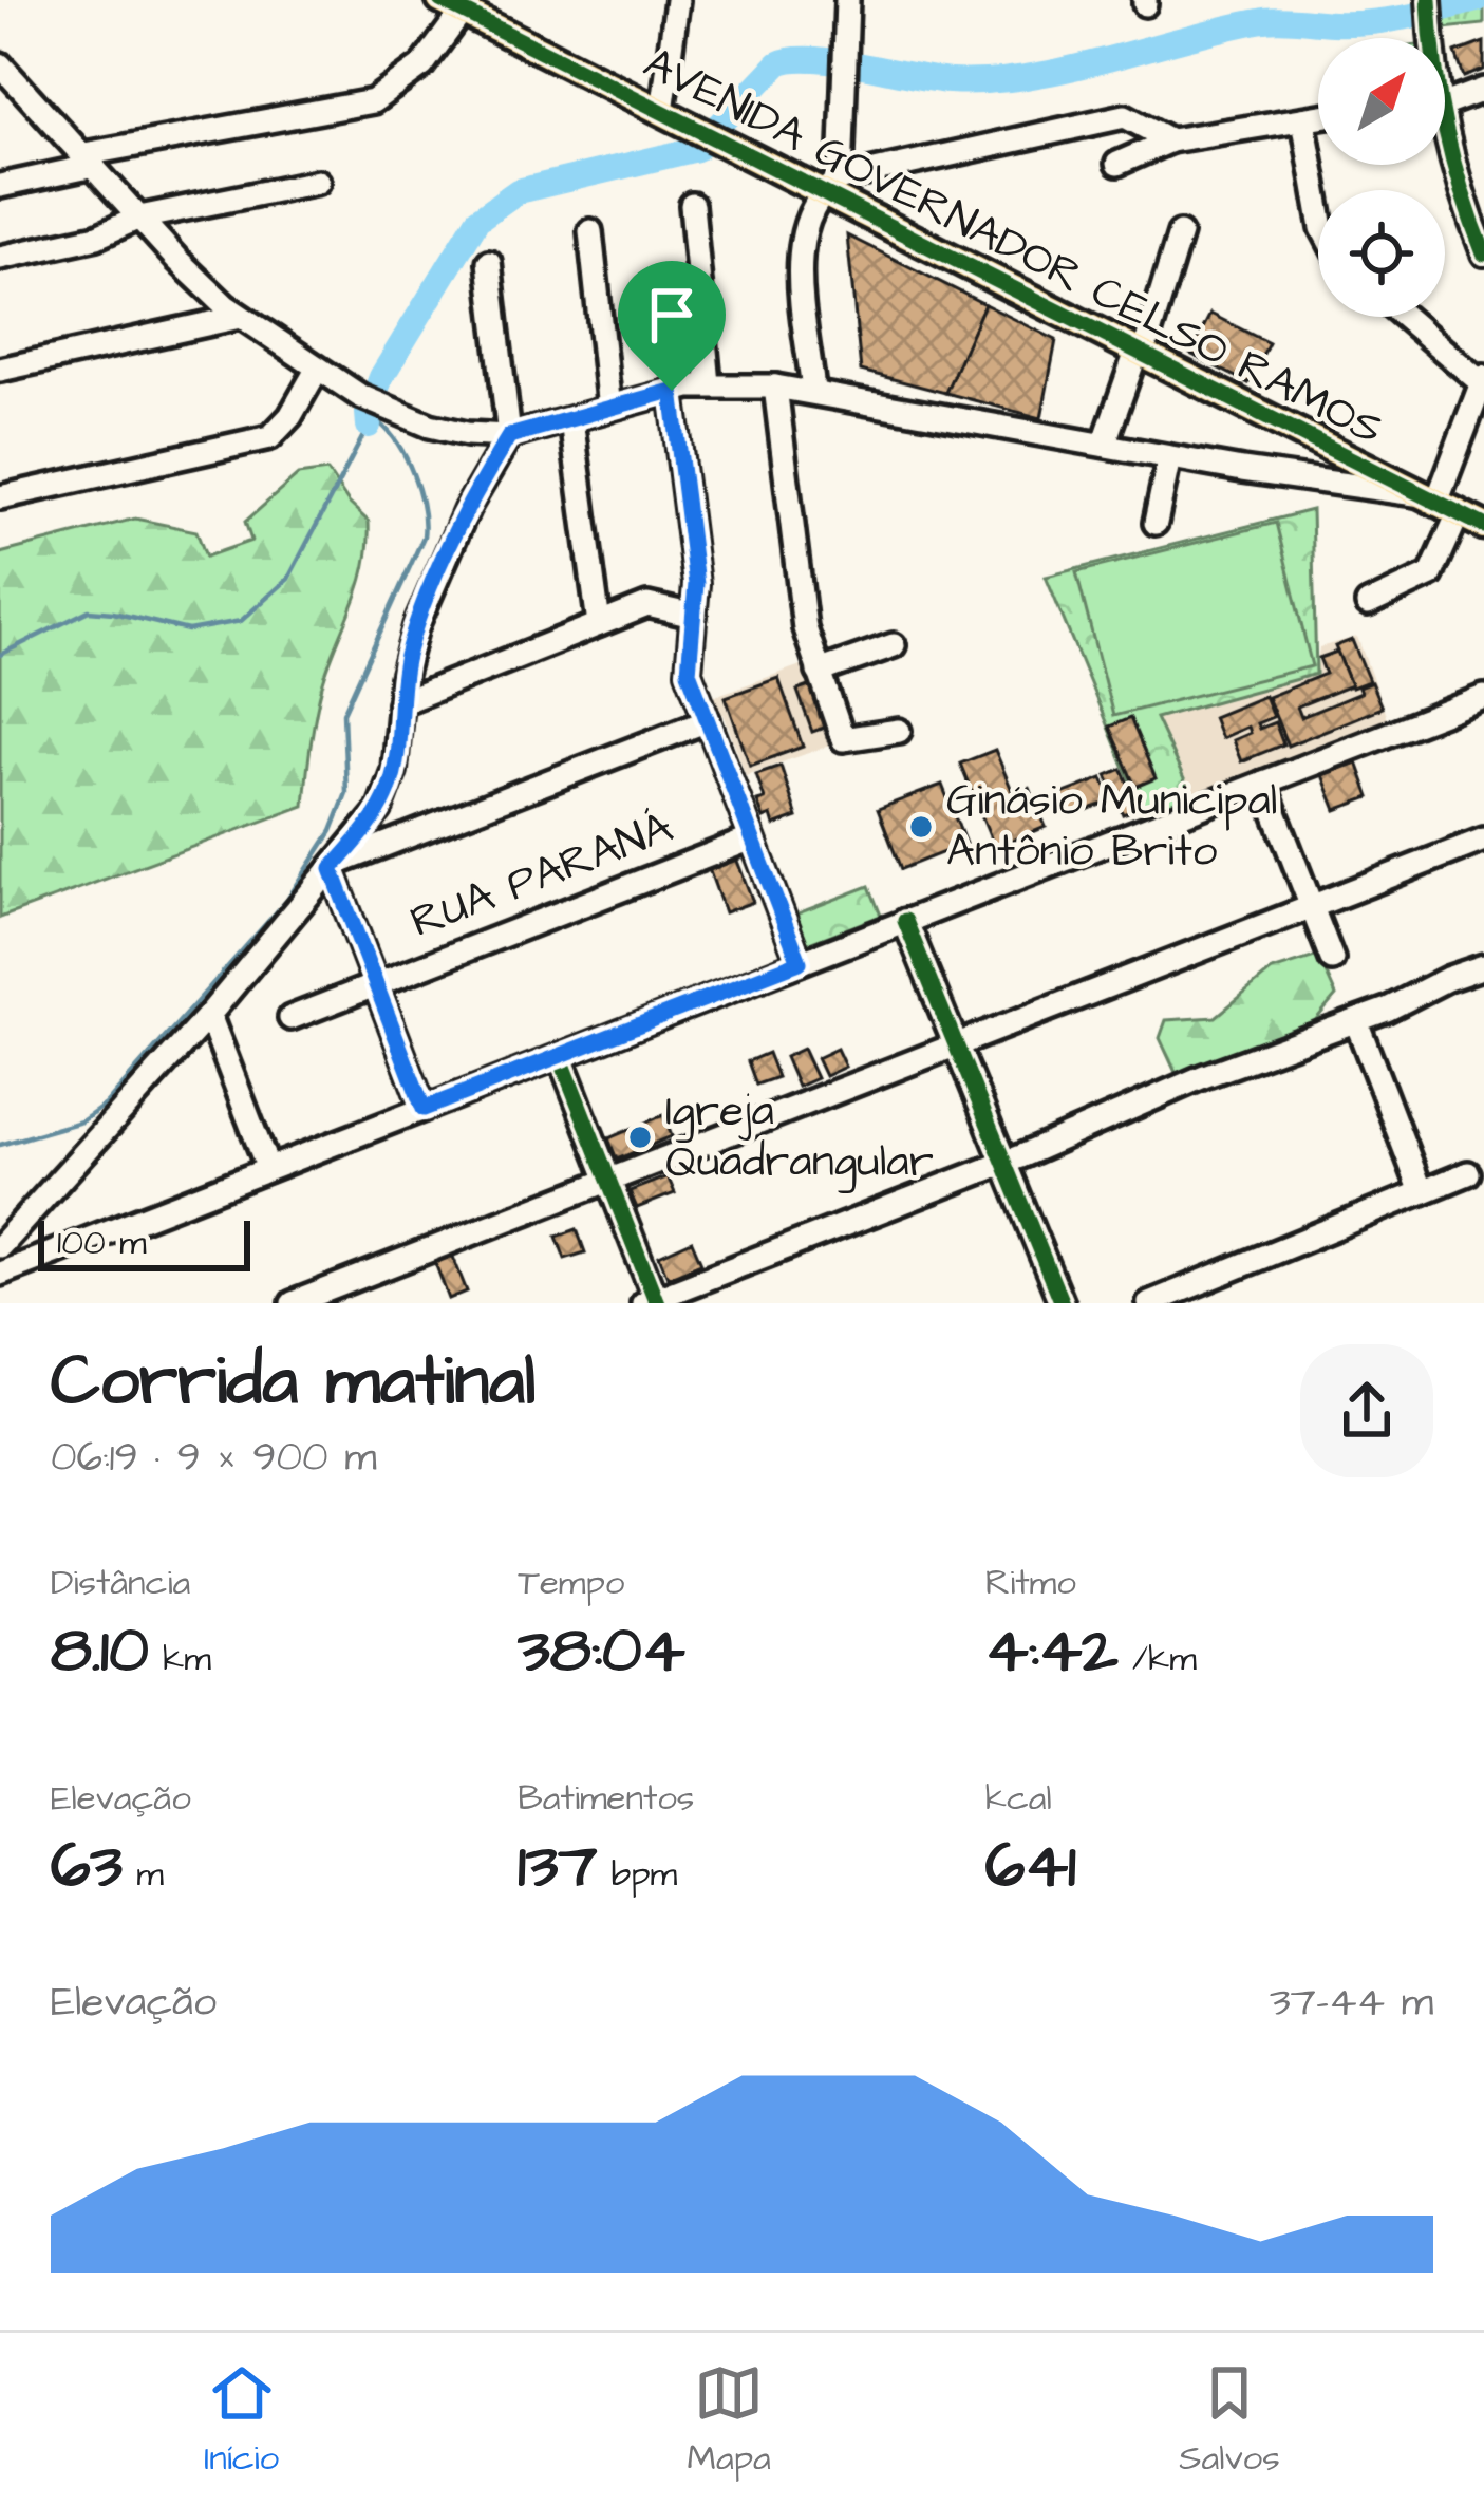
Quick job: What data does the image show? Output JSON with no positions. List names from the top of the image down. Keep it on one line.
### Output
{"streets":{"main road":["AVENIDA GOVERNADOR CELSO RAMOS"],"street":["RUA PARANÁ"]},"places":["Ginásio Municipal Antônio Brito","Igreja Quadrangular"],"scale_bar":"100 m","north":"top right","page":{"scale":"100 m","heading":["Corrida matinal","06:19 · 9 × 900 m"],"stats":[["Distância","8.10 km"],["Tempo","38:04"],["Ritmo","4:42 /km"],["Elevação","63 m"],["Batimentos","137 bpm"],["kcal","641"]],"chart":["Elevação","37–44 m"],"tabs":["Início","Mapa","Salvos"]}}
